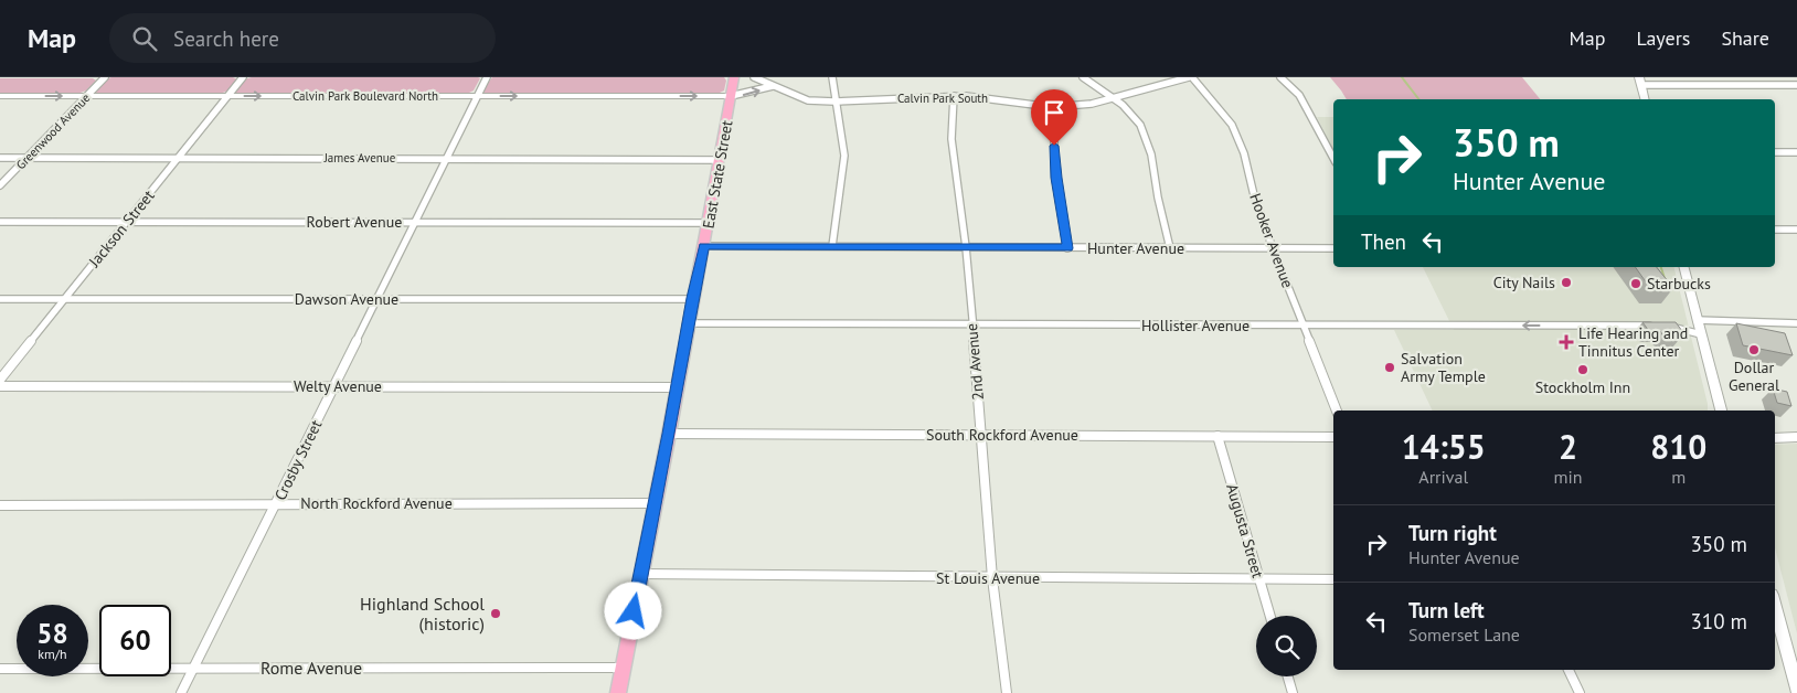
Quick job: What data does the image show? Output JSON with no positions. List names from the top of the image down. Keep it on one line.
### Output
{"streets":{"main road":["East State Street"],"street":["Calvin Park Boulevard North","Calvin Park South","Greenwood Avenue","James Avenue","Robert Avenue","Jackson Street","Hooker Avenue","Hunter Avenue","Dawson Avenue","Hollister Avenue","2nd Avenue","Welty Avenue","South Rockford Avenue","Crosby Street","North Rockford Avenue","Augusta Street","St Louis Avenue","Rome Avenue"]},"crossings":[["Calvin Park Boulevard North","Greenwood Avenue"],["Calvin Park Boulevard North","East State Street"],["Calvin Park Boulevard North","Jackson Street"],["Calvin Park Boulevard North","Crosby Street"],["Calvin Park South","Hooker Avenue"],["Calvin Park South","2nd Avenue"],["Greenwood Avenue","James Avenue"],["James Avenue","East State Street"],["James Avenue","Jackson Street"],["James Avenue","Crosby Street"],["East State Street","Robert Avenue"],["East State Street","Hunter Avenue"],["East State Street","Dawson Avenue"],["East State Street","Hollister Avenue"],["East State Street","Welty Avenue"],["East State Street","South Rockford Avenue"],["East State Street","North Rockford Avenue"],["East State Street","St Louis Avenue"],["East State Street","Rome Avenue"],["Robert Avenue","Jackson Street"],["Robert Avenue","Crosby Street"],["Jackson Street","Dawson Avenue"],["Hooker Avenue","Hunter Avenue"],["Hooker Avenue","Hollister Avenue"],["Hunter Avenue","2nd Avenue"],["Dawson Avenue","Crosby Street"],["Hollister Avenue","2nd Avenue"],["2nd Avenue","South Rockford Avenue"],["2nd Avenue","St Louis Avenue"],["Welty Avenue","Crosby Street"],["South Rockford Avenue","Augusta Street"],["Crosby Street","North Rockford Avenue"],["Crosby Street","Rome Avenue"],["Augusta Street","St Louis Avenue"]],"one_way":["Calvin Park Boulevard North","Hollister Avenue"],"places":{"other":["City Nails","Starbucks","Dollar General","Salvation Army Temple","Stockholm Inn","Highland School (historic)"],"health":["Life Hearing and Tinnitus Center"]},"page":{"header":"Map","search":"Search here","nav":["Map","Layers","Share"],"turn":["350 m","Hunter Avenue"],"then":"Then","eta":["14:55","Arrival","2","min","810","m"],"list":[{"name":"Turn right","note":"Hunter Avenue","value":"350 m"},{"name":"Turn left","note":"Somerset Lane","value":"310 m"}],"speed":"58 km/h","limit":"60"}}
